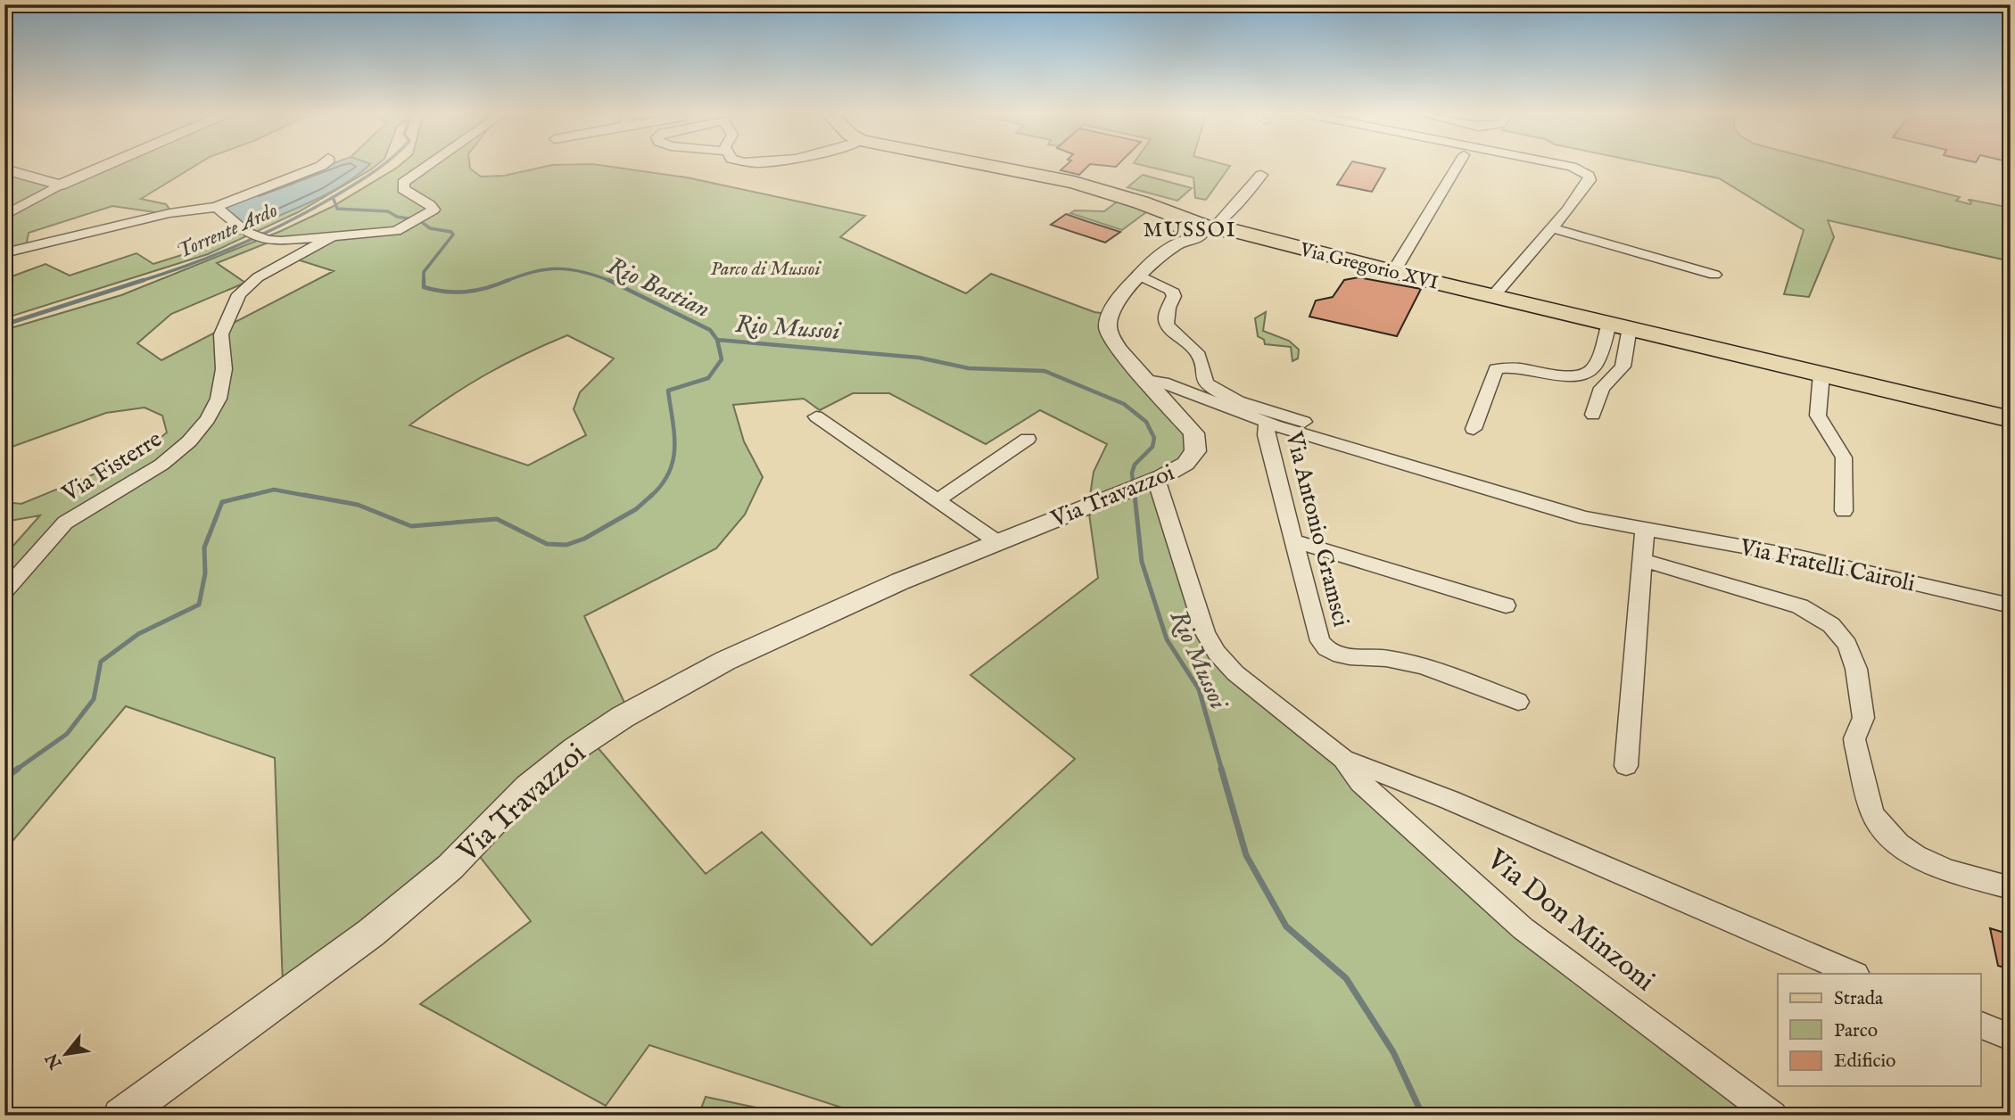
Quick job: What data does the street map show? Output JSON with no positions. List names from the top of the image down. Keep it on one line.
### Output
{"streets":{"main road":["Via Gregorio XVI"],"street":["Via Fisterre","Via Travazzoi","Via Antonio Gramsci","Via Fratelli Cairoli","Via Don Minzoni"]},"crossings":[["Via Gregorio XVI","Via Travazzoi"],["Via Travazzoi","Via Fratelli Cairoli"],["Via Travazzoi","Via Don Minzoni"],["Via Antonio Gramsci","Via Fratelli Cairoli"]],"districts":["MUSSOI"],"water":["Torrente Ardo","Rio Bastian","Rio Mussoi"],"parks":["Parco di Mussoi"],"legend":["Strada","Parco","Edificio"],"north":"bottom left"}
